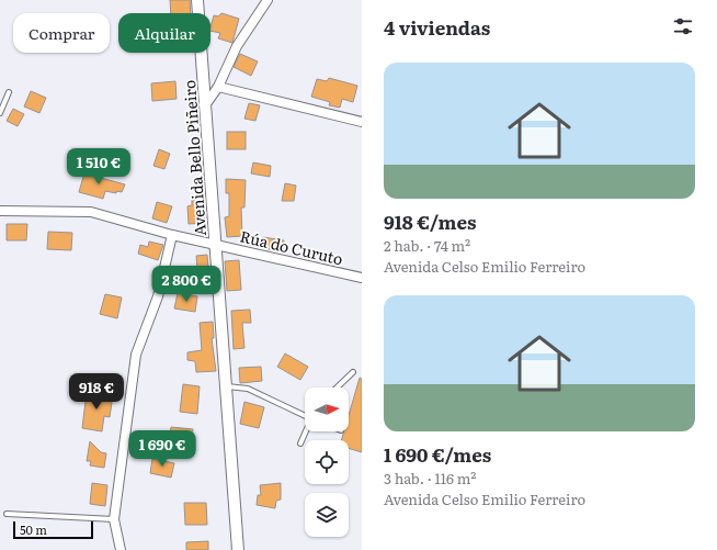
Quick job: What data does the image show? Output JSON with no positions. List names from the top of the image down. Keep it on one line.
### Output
{"streets":{"street":["Avenida Bello Piñeiro","Rúa do Curuto"]},"crossings":[["Avenida Bello Piñeiro","Rúa do Curuto"]],"scale_bar":"50 m","north":"right","page":{"heading":"4 viviendas","chip":["Comprar","Alquilar"],"list":[{"name":"918 €/mes","note":"2 hab. · 74 m² · Avenida Celso Emilio Ferreiro"},{"name":"1 690 €/mes","note":"3 hab. · 116 m² · Avenida Celso Emilio Ferreiro"}],"price":["1 510 €","2 800 €","918 €","1 690 €"],"scale":"50 m"}}
